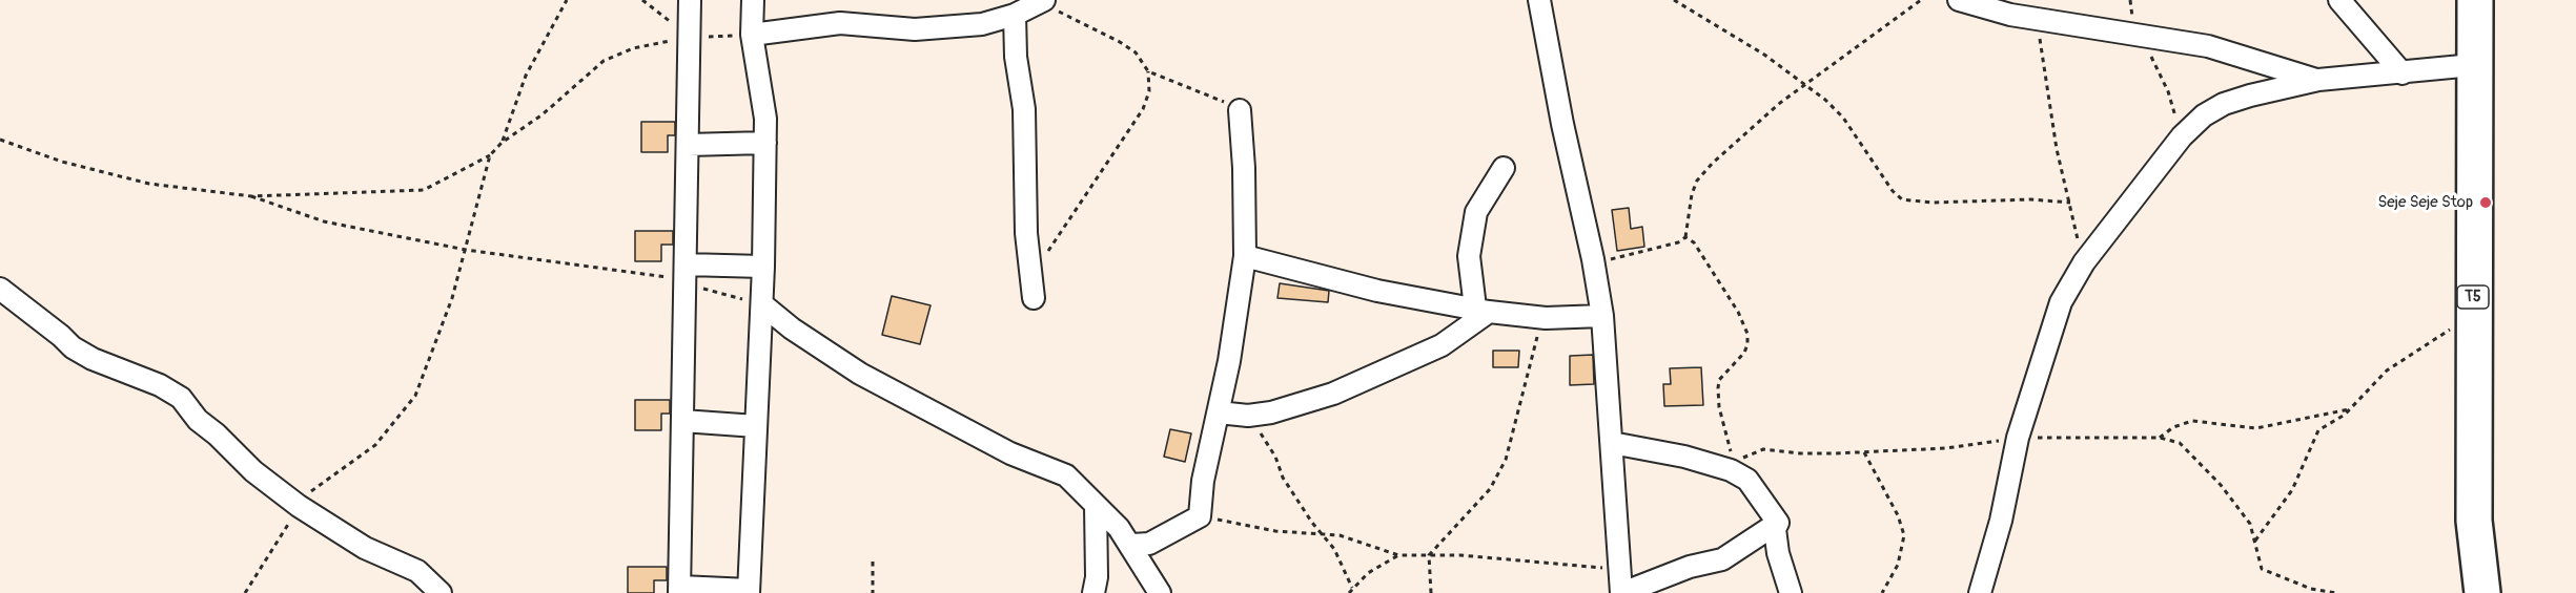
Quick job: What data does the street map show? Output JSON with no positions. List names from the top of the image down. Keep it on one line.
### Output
{"streets":{"highway":["T5"]},"places":["Seje Seje Stop"]}
